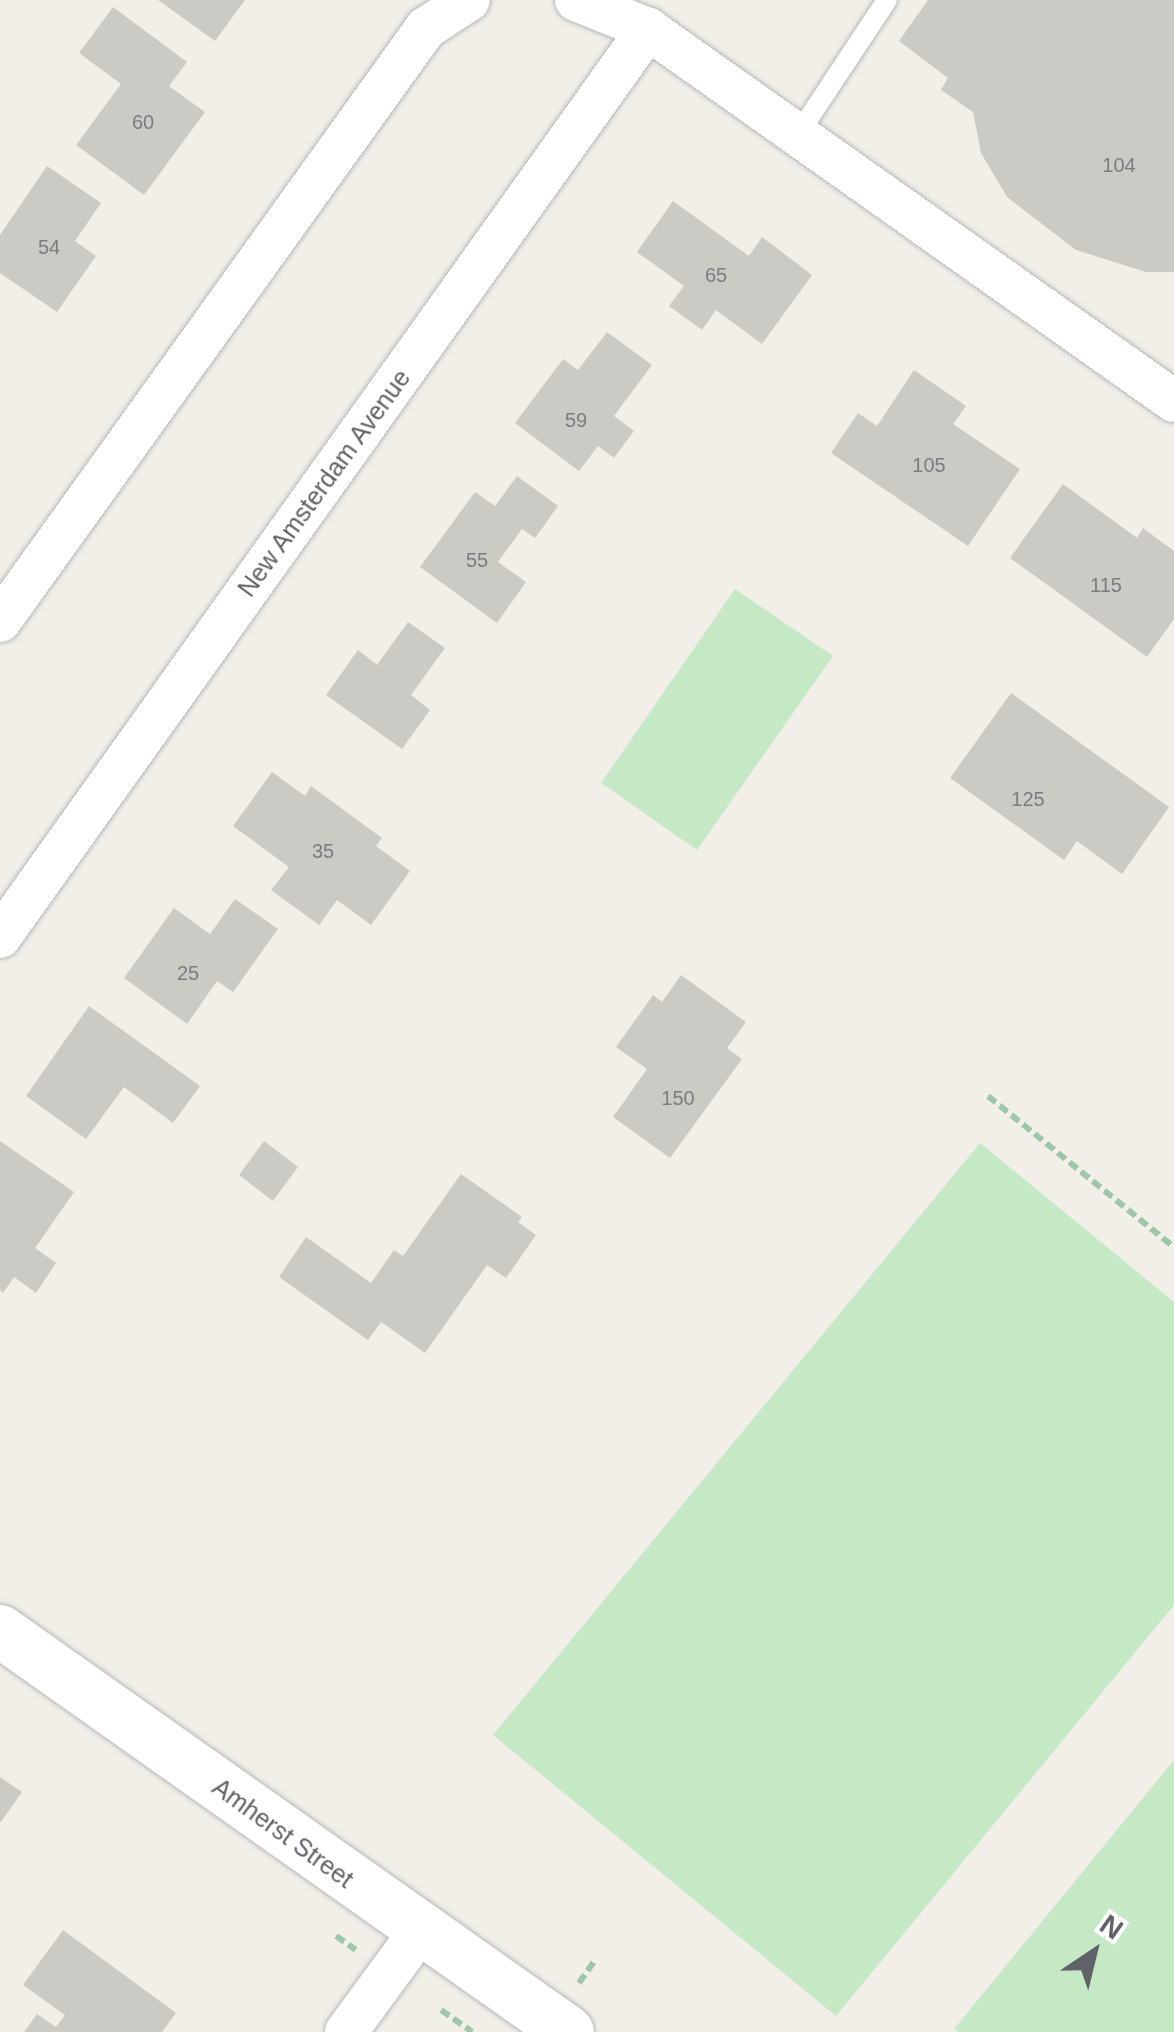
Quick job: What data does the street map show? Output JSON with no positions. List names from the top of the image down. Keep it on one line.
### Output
{"streets":{"street":["New Amsterdam Avenue","Amherst Street"]},"house_numbers":["60","104","54","65","59","105","55","115","125","35","25","150"],"north":"top right"}
